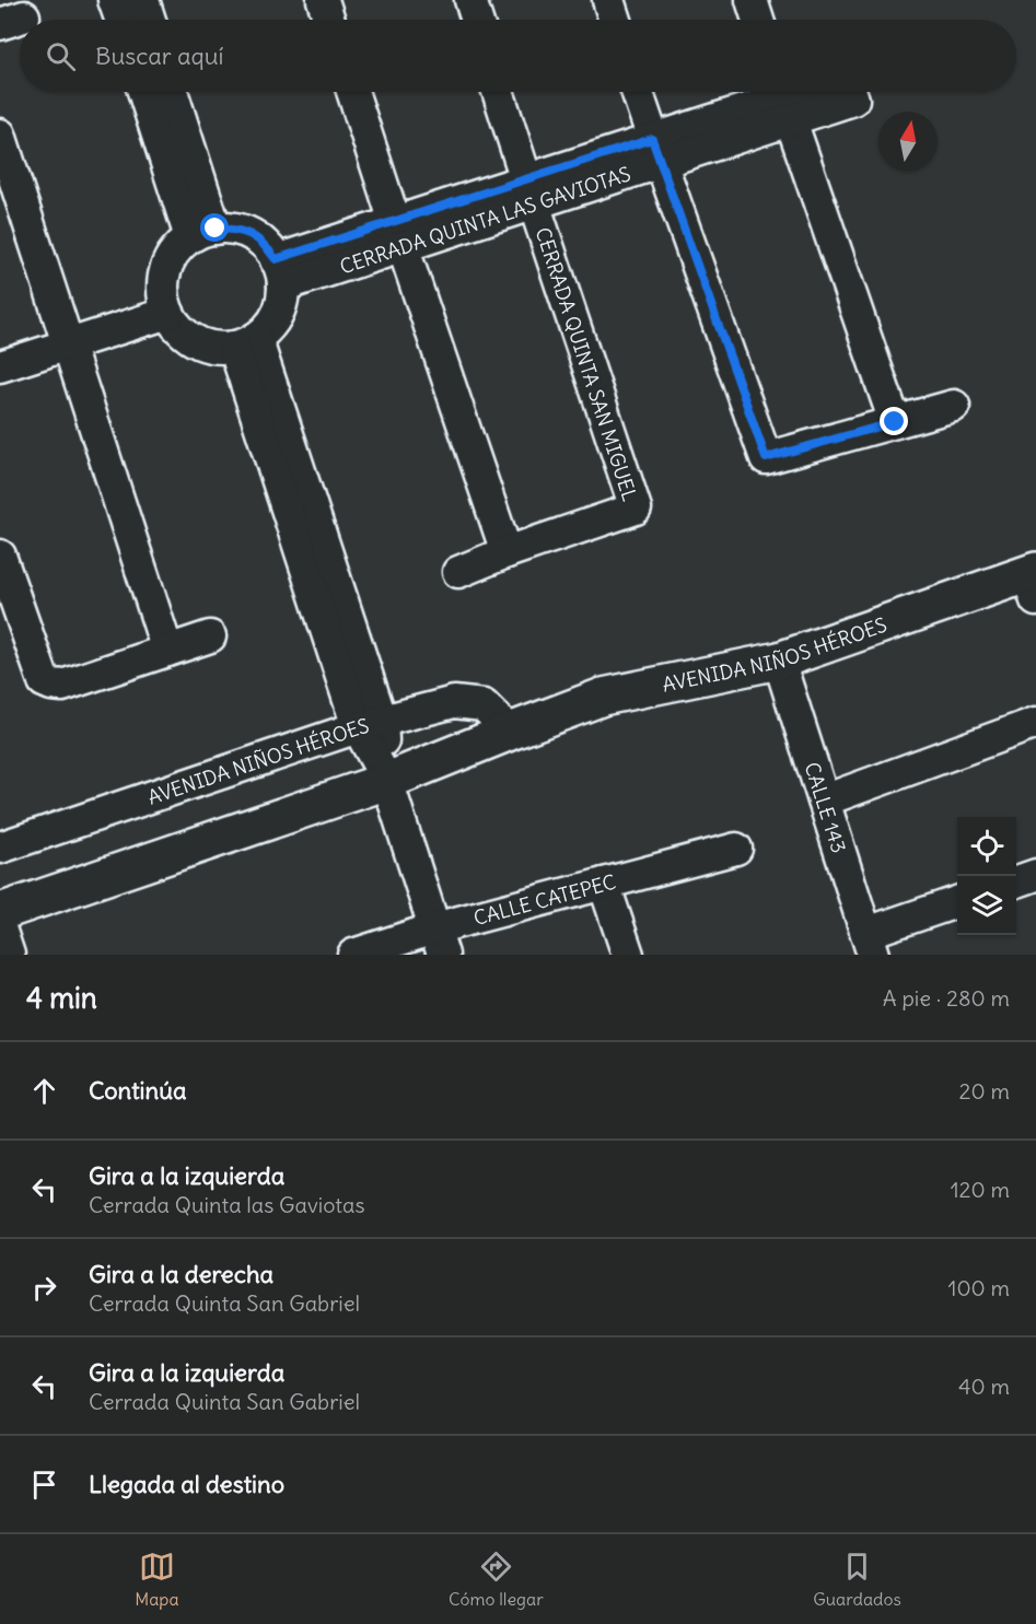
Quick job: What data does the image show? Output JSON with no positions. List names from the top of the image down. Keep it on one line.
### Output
{"streets":{"main road":["AVENIDA NIÑOS HÉROES"],"street":["CERRADA QUINTA LAS GAVIOTAS","CERRADA QUINTA SAN MIGUEL","CALLE 143","CALLE CATEPEC"]},"crossings":[["CERRADA QUINTA LAS GAVIOTAS","CERRADA QUINTA SAN MIGUEL"],["AVENIDA NIÑOS HÉROES","CALLE 143"]],"north":"top","page":{"search":"Buscar aquí","heading":["4 min","A pie · 280 m"],"list":[["Continúa","20 m"],["Gira a la izquierda","Cerrada Quinta las Gaviotas","120 m"],["Gira a la derecha","Cerrada Quinta San Gabriel","100 m"],["Gira a la izquierda","Cerrada Quinta San Gabriel","40 m"],"Llegada al destino"],"nav":["Mapa","Cómo llegar","Guardados"]}}
